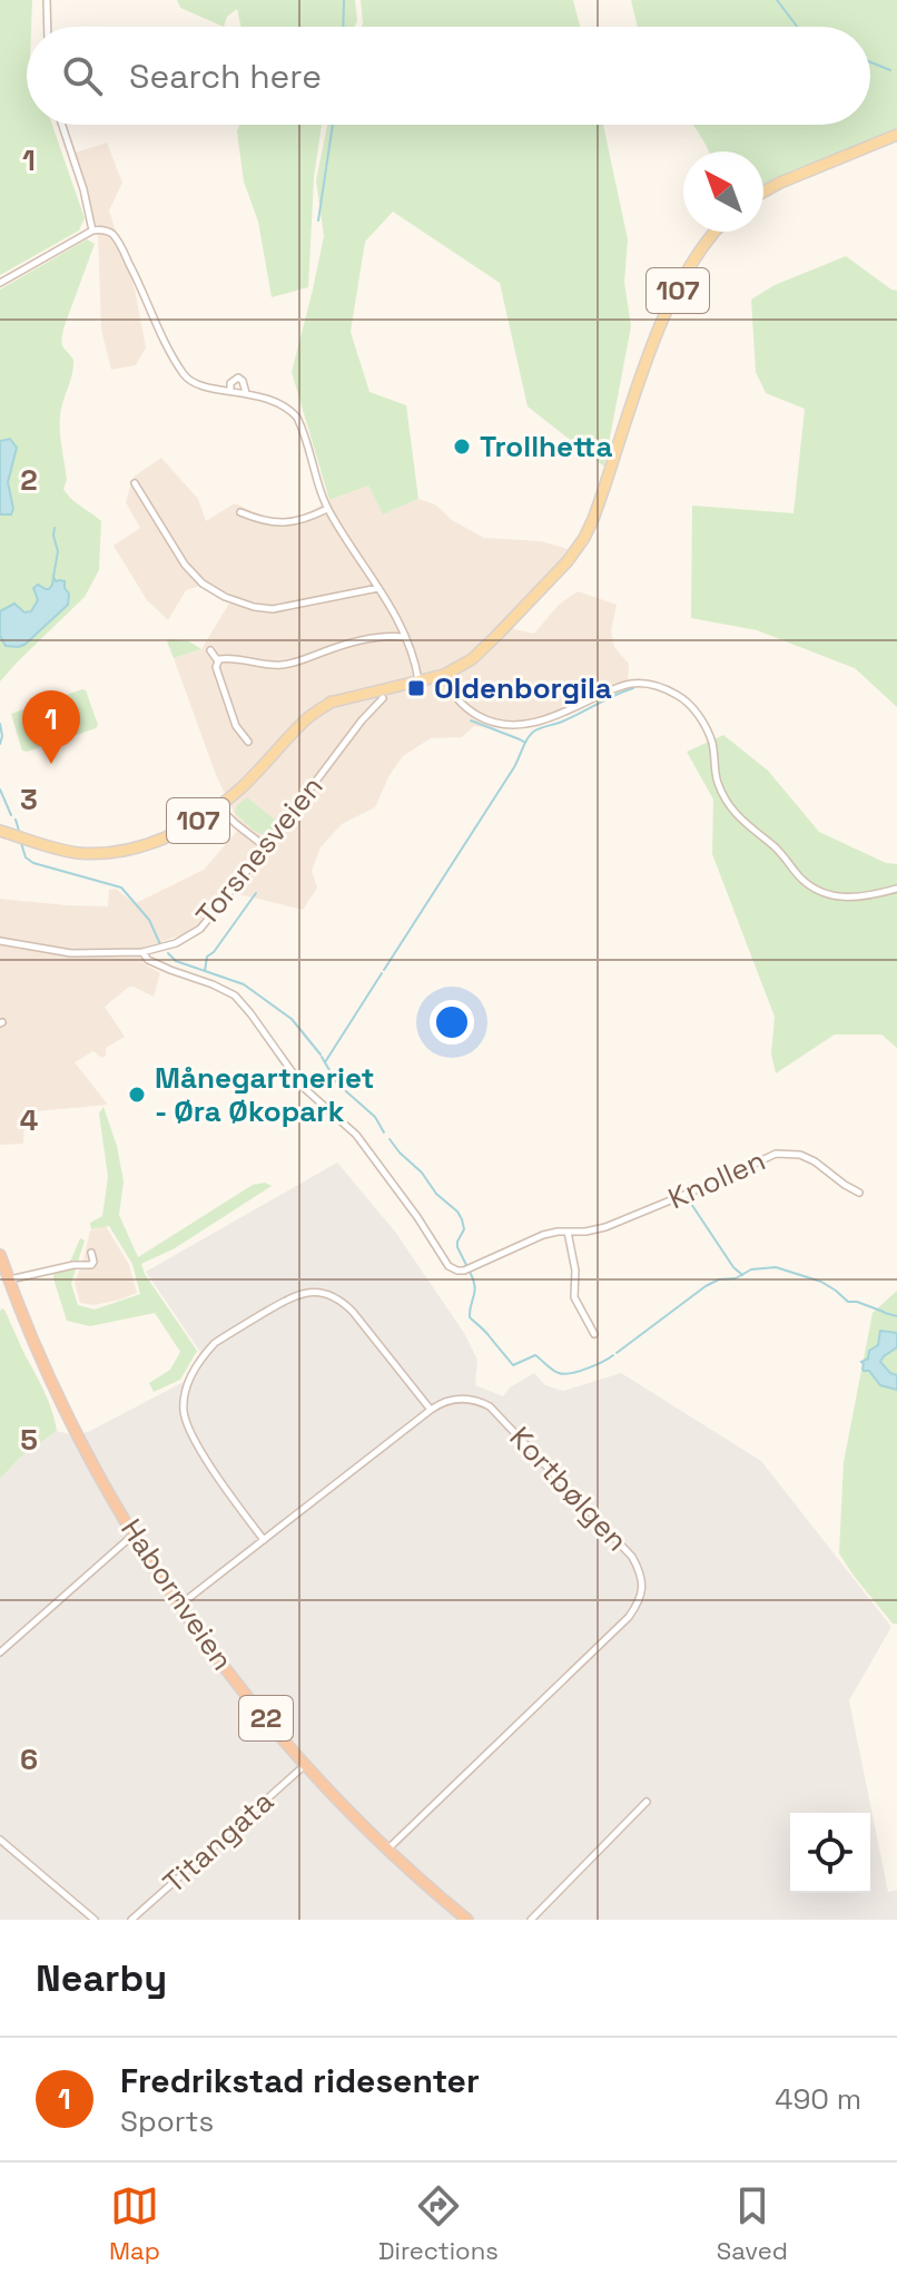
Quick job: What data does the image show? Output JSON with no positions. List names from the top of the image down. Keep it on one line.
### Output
{"streets":{"highway":["Habornveien","22"],"main road":["107","Torsnesveien"],"street":["Knollen","Kortbølgen","Titangata"]},"crossings":[["Torsnesveien","Knollen"],["Kortbølgen","Habornveien"],["Habornveien","Titangata"]],"places":{"other":["Trollhetta","Månegartneriet - Øra Økopark"],"transit":["Oldenborgila"]},"north":"top left","page":{"search":"Search here","pins":"1","heading":"Nearby","list":[{"mark":"1","name":"Fredrikstad ridesenter","note":"Sports","value":"490 m"}],"nav":["Map","Directions","Saved"]},"grid":{"rows":["1","2","3","4","5","6"]}}
